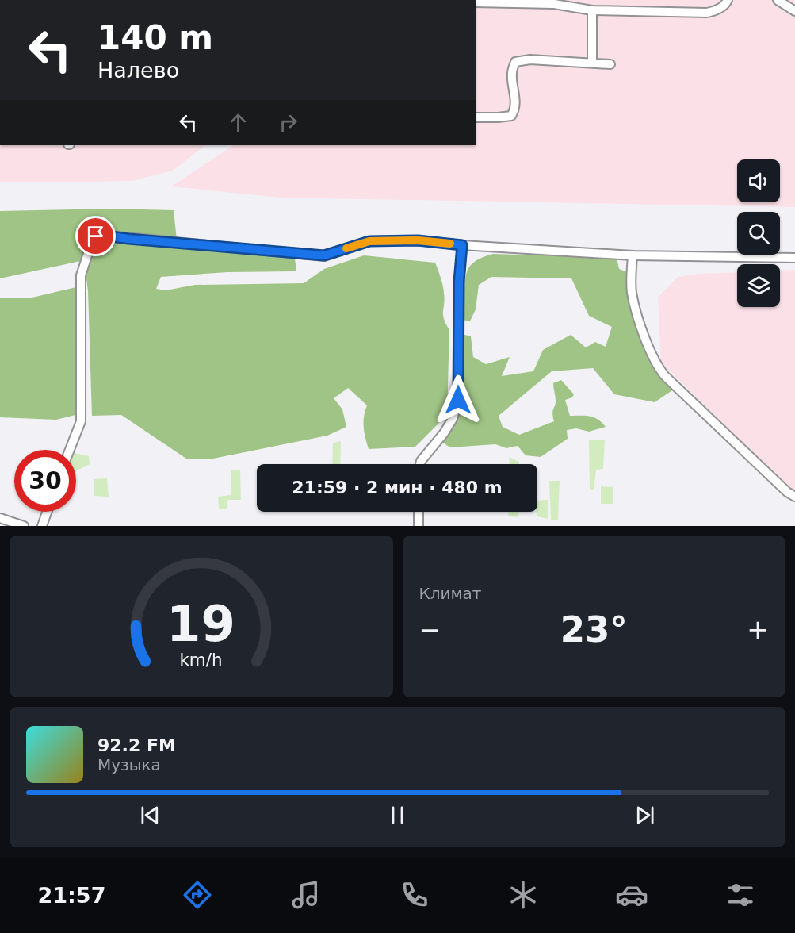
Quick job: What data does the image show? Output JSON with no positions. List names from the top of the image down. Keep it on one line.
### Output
{"page":{"turn":["140 m","Налево"],"limit":"30","trip":"21:59 · 2 мин · 480 m","tile":"Климат","heat":["−","23°","+"],"song":["92.2 FM","Музыка"],"tabs":"21:57","gauge":["19","km/h"]}}
